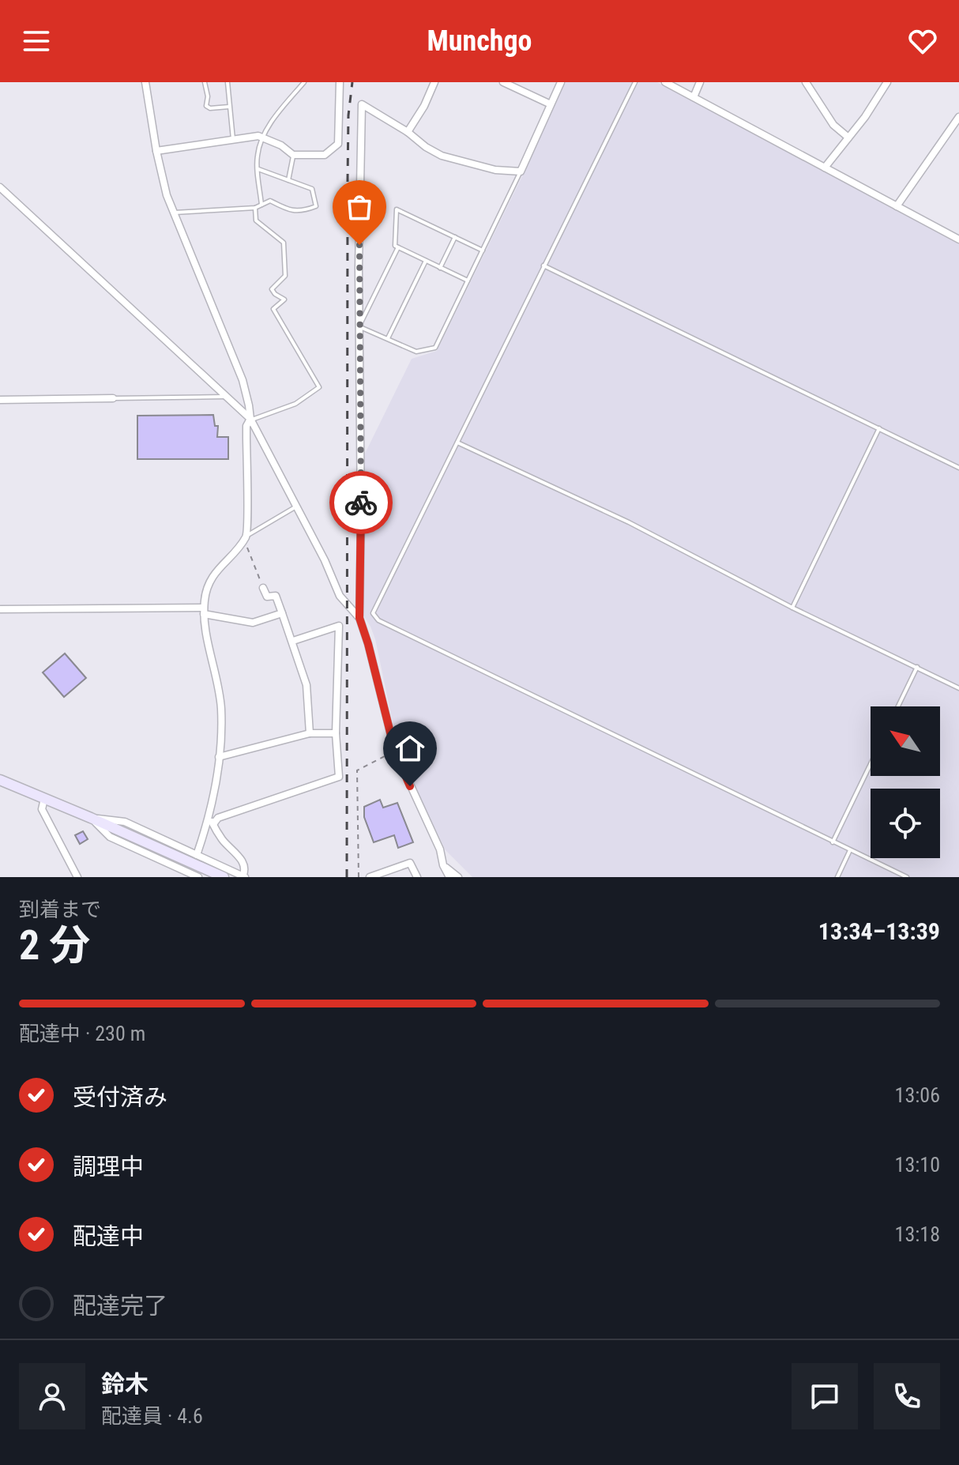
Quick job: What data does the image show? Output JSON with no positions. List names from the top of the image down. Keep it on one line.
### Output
{"north":"top left","page":{"header":"Munchgo","heading":["2 分","到着まで","13:34–13:39"],"panel":["鈴木","配達員 · 4.6"],"bar":"配達中 · 230 m","list":[["受付済み","13:06"],["調理中","13:10"],["配達中","13:18"],"配達完了"]}}
